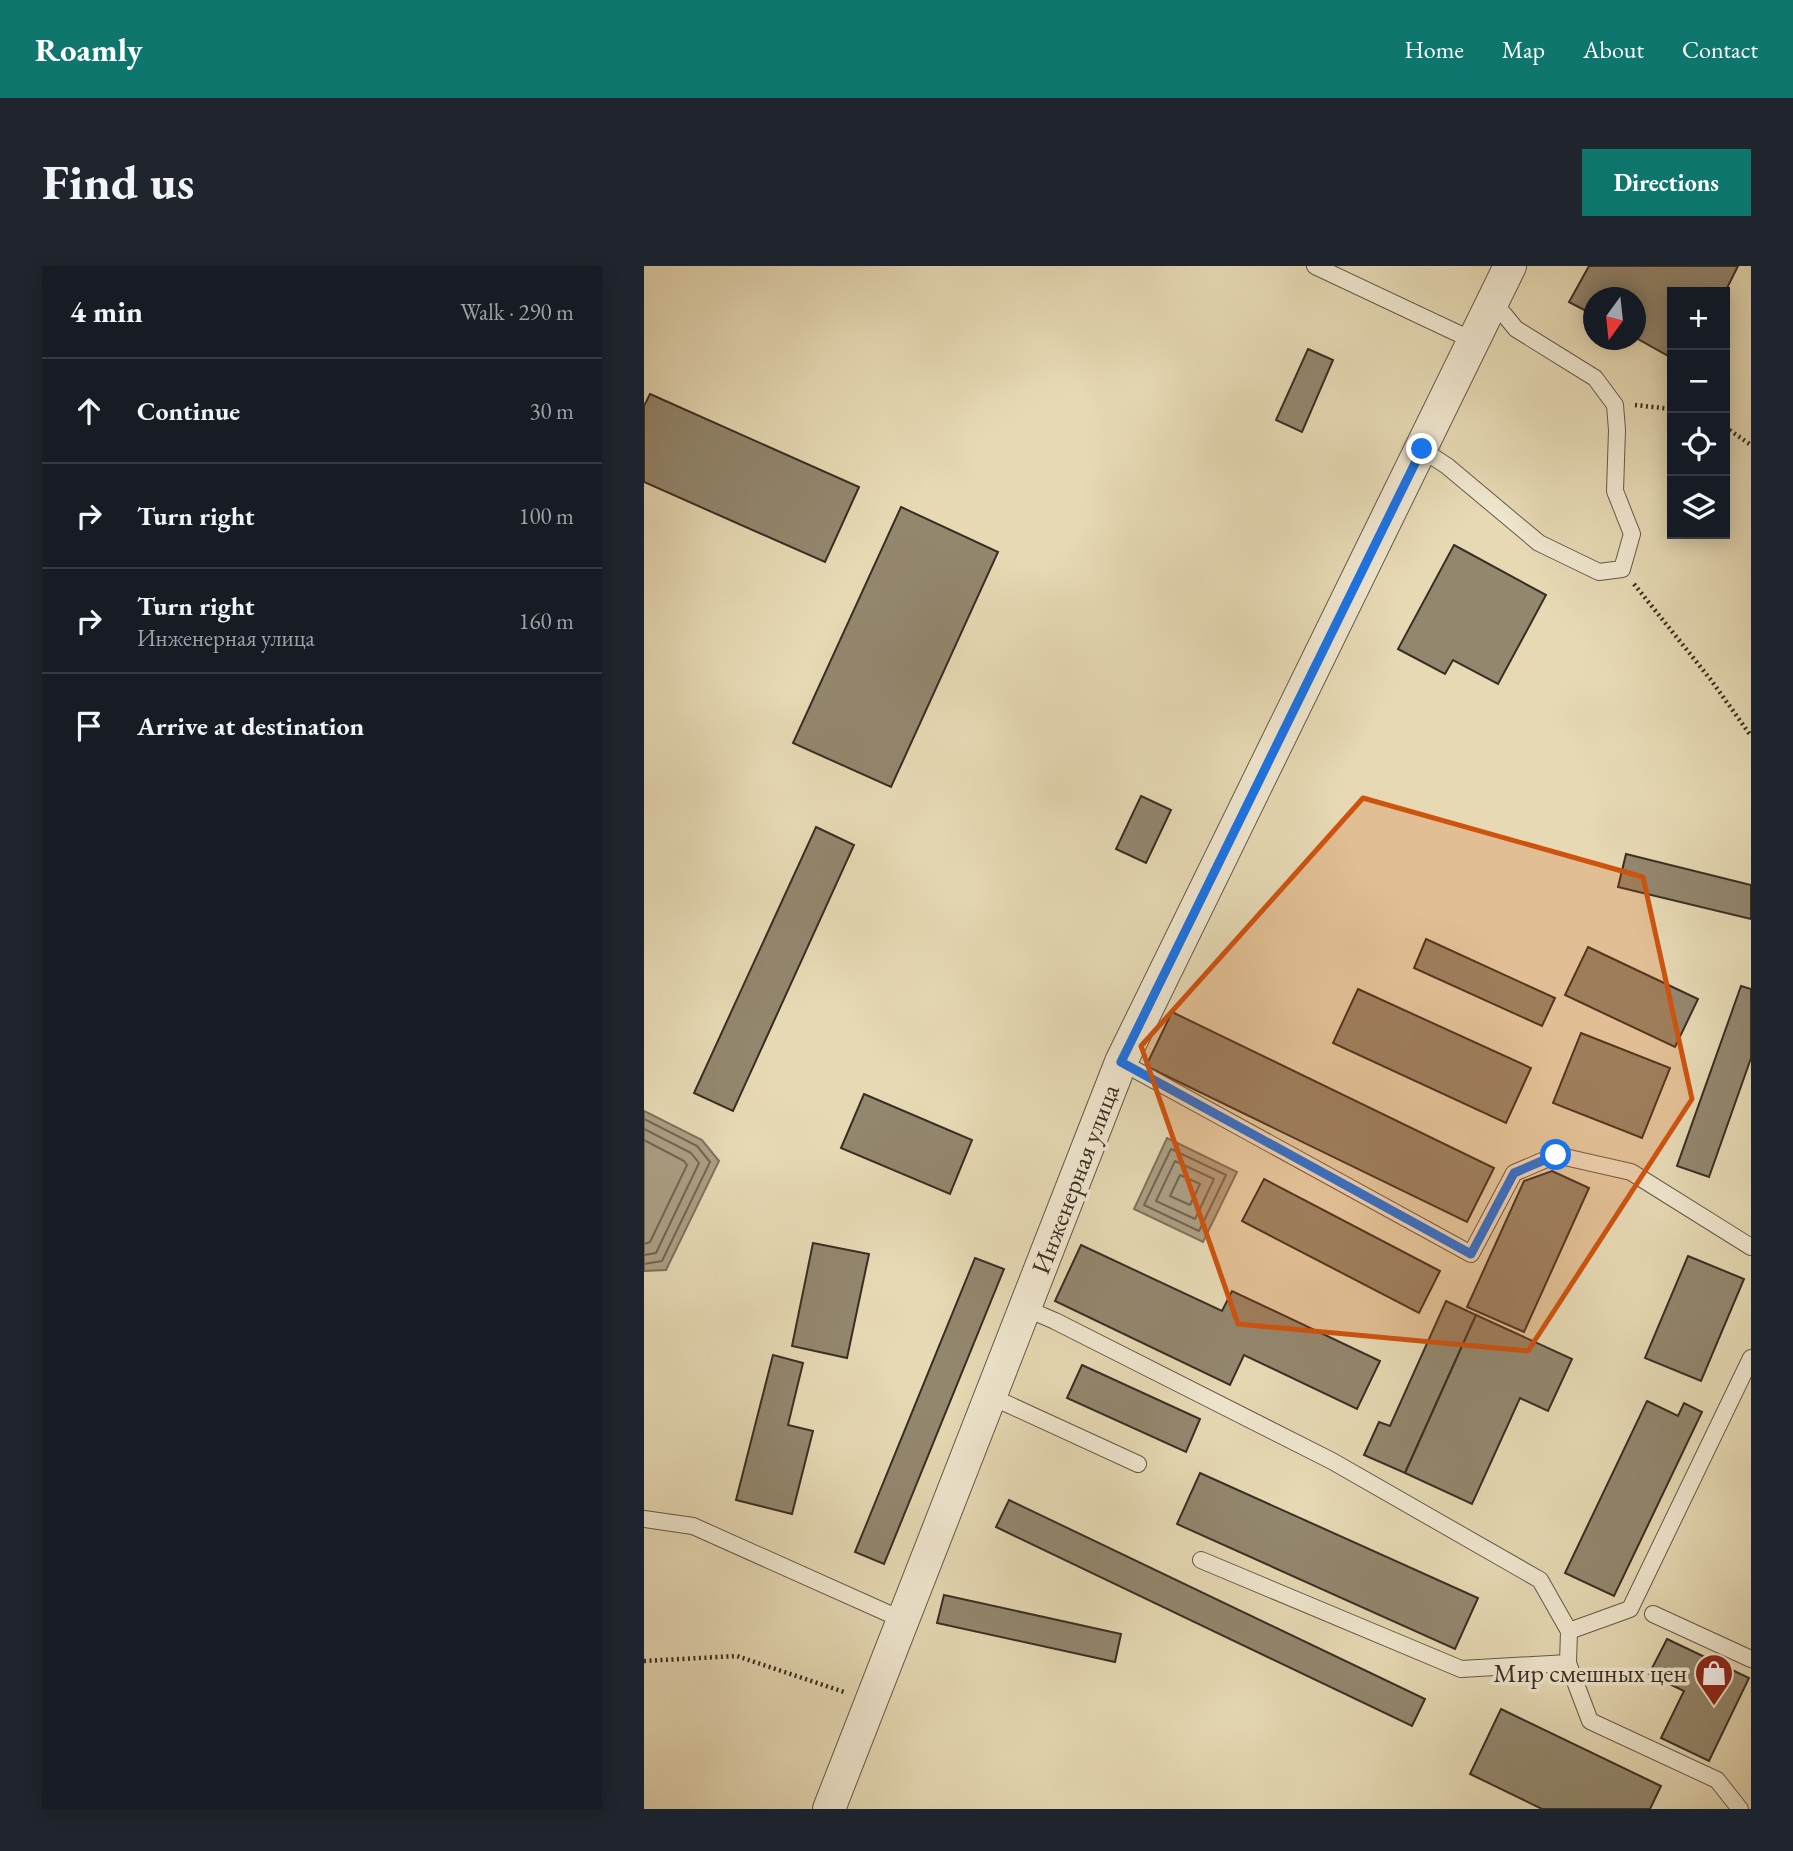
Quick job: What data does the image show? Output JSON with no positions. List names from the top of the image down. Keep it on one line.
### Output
{"streets":{"street":["Инженерная улица"]},"places":{"shop":["Мир смешных цен"]},"north":"bottom","page":{"header":"Roamly","nav":["Home","Map","About","Contact"],"buttons":"Directions","title":"Find us","heading":["4 min","Walk · 290 m"],"map_buttons":["+","−"],"list":[["Continue","30 m"],["Turn right","100 m"],["Turn right","Инженерная улица","160 m"],"Arrive at destination"]}}
